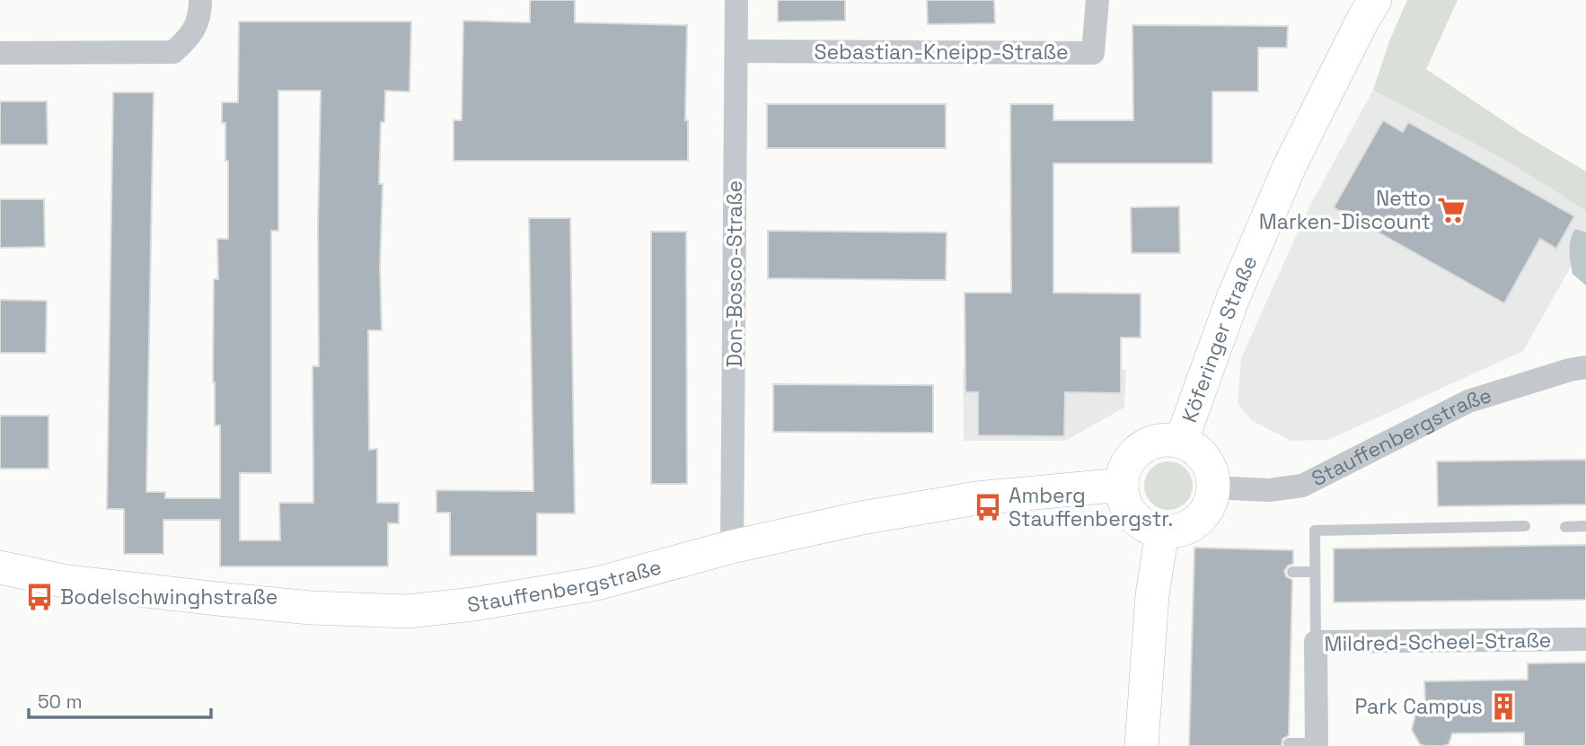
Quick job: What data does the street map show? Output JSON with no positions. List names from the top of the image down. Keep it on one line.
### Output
{"streets":{"street":["Sebastian-Kneipp-Straße","Don-Bosco-Straße","Köferinger Straße","Stauffenbergstraße","Mildred-Scheel-Straße"]},"crossings":[["Sebastian-Kneipp-Straße","Don-Bosco-Straße"],["Don-Bosco-Straße","Stauffenbergstraße"],["Köferinger Straße","Stauffenbergstraße"]],"places":{"supermarket":["Netto Marken-Discount"],"bus stop":["Amberg Stauffenbergstr.","Bodelschwinghstraße"],"building":["Park Campus"]},"scale_bar":"50 m"}
